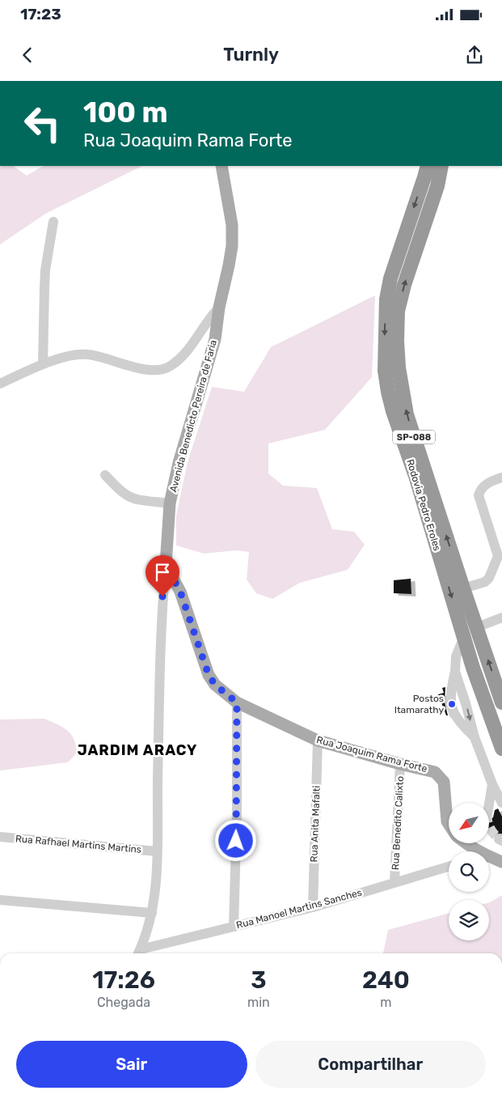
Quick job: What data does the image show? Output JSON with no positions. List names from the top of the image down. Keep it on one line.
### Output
{"streets":{"highway":["SP-088","Rodovia Pedro Eroles"],"main road":["Avenida Benedicto Pereira de Faria","Rua Joaquim Rama Forte"],"street":["Rua Benedito Calixto","Rua Anita Mafalti","Rua Rafhael Martins Martins","Rua Manoel Martins Sanches"]},"crossings":[["Avenida Benedicto Pereira de Faria","Rua Joaquim Rama Forte"],["Avenida Benedicto Pereira de Faria","Rua Rafhael Martins Martins"],["Avenida Benedicto Pereira de Faria","Rua Manoel Martins Sanches"],["Rua Joaquim Rama Forte","Rua Benedito Calixto"],["Rua Joaquim Rama Forte","Rua Anita Mafalti"],["Rua Benedito Calixto","Rua Manoel Martins Sanches"],["Rua Anita Mafalti","Rua Manoel Martins Sanches"]],"districts":["JARDIM ARACY"],"places":["Postos Itamarathy"],"north":"bottom left","page":{"status":"17:23","header":"Turnly","turn":["100 m","Rua Joaquim Rama Forte"],"eta":["17:26","Chegada","3","min","240","m"],"buttons":["Sair","Compartilhar"]}}
